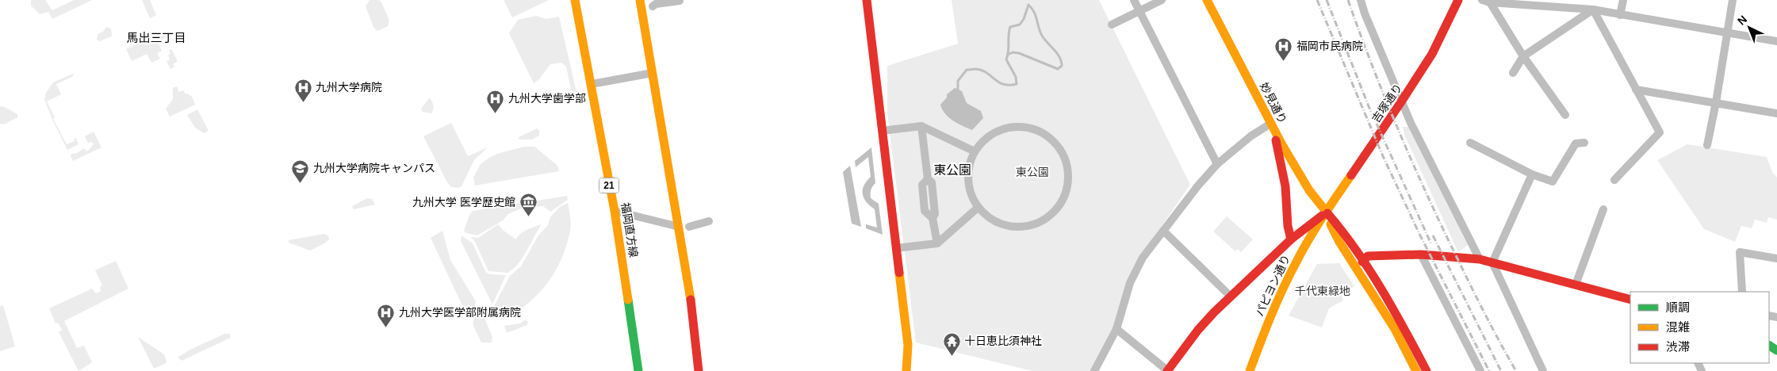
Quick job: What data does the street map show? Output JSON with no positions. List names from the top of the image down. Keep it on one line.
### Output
{"streets":{"main road":["妙見通り","吉塚通り","21","福岡直方線","パピヨン通り"]},"crossings":[["妙見通り","吉塚通り"],["妙見通り","パピヨン通り"],["吉塚通り","パピヨン通り"]],"districts":["馬出三丁目","東公園"],"parks":["東公園","千代東緑地"],"places":{"hospital":["福岡市民病院","九州大学病院","九州大学歯学部","九州大学医学部附属病院"],"school or university":["九州大学病院キャンパス"],"museum":["九州大学 医学歴史館"],"temple":["十日恵比須神社"]},"legend":["順調","混雑","渋滞"],"north":"top left"}
